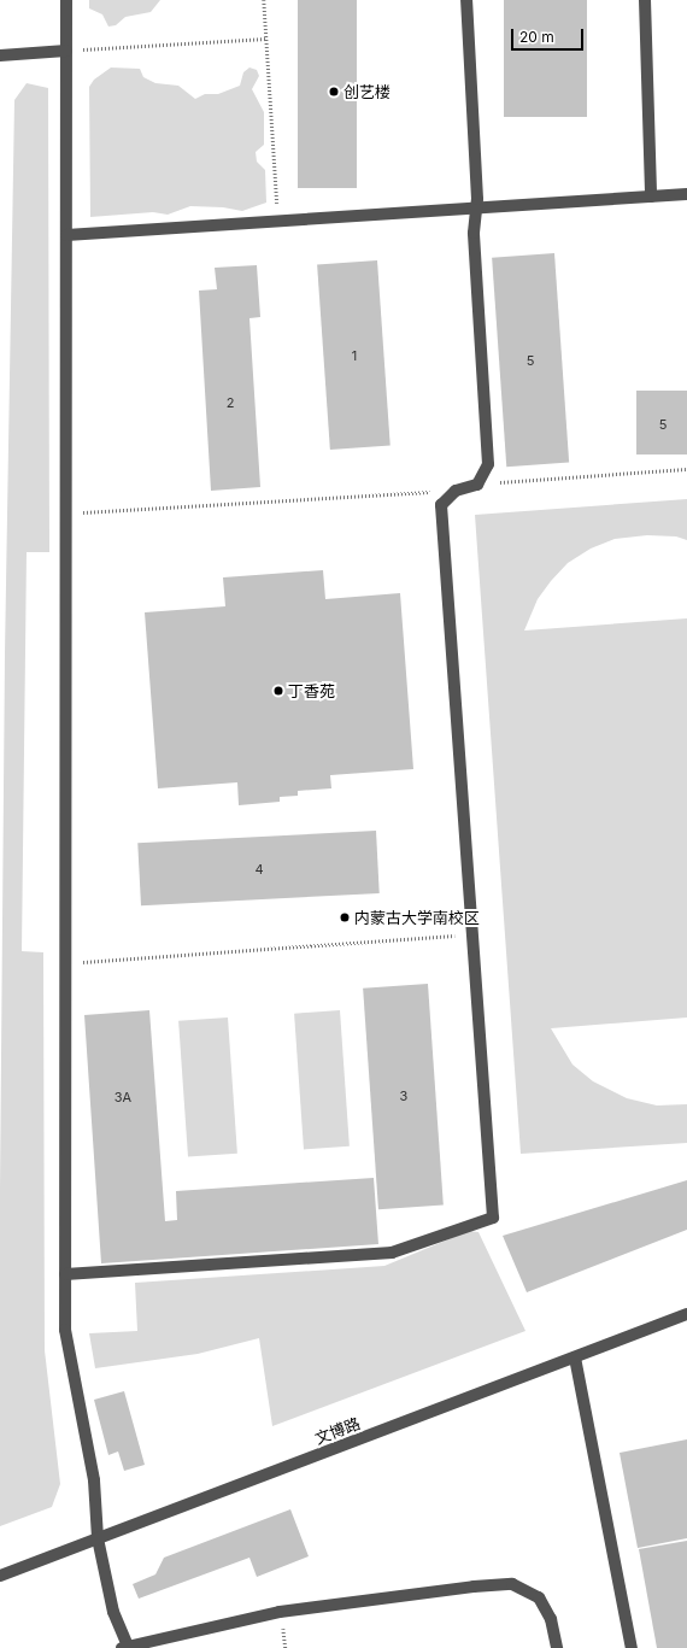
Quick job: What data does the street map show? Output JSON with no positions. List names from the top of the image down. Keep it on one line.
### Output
{"streets":{"street":["文博路"]},"places":["创艺楼","丁香苑","内蒙古大学南校区"],"house_numbers":["1","5","2","5","4","3","3A"],"scale_bar":"20 m"}
